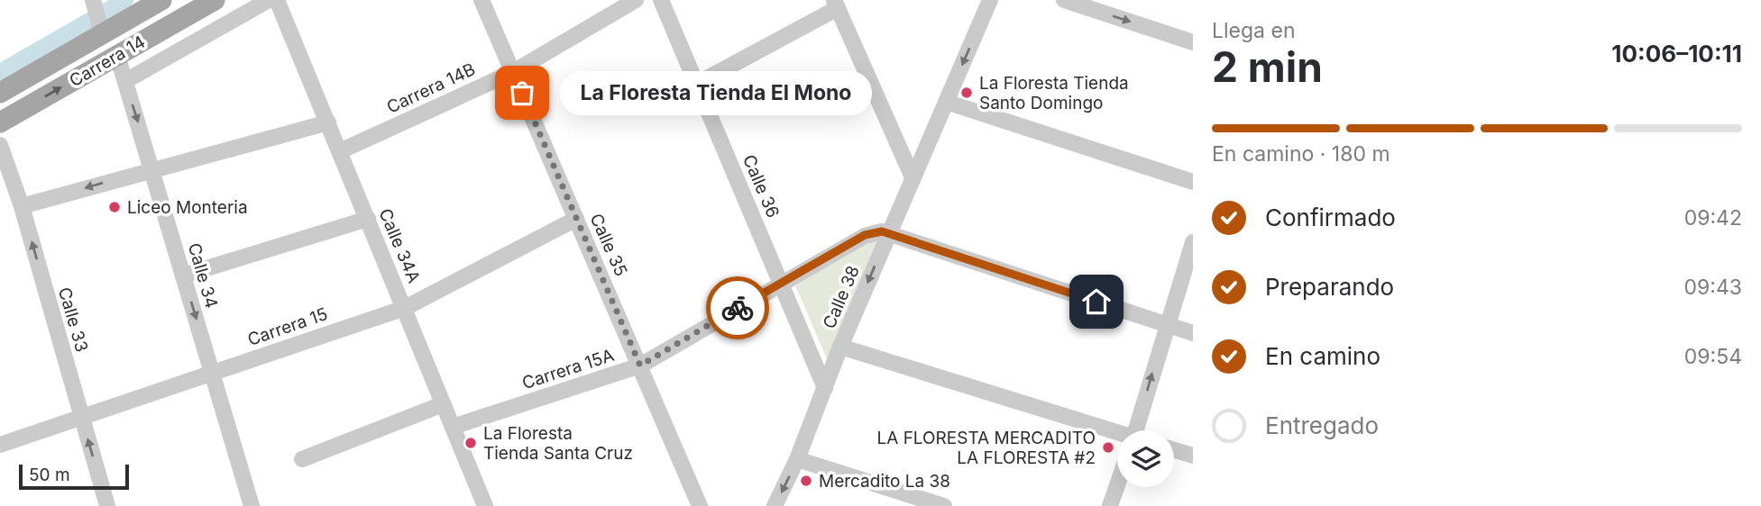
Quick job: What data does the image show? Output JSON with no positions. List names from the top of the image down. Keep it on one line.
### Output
{"streets":{"main road":["Carrera 14"],"street":["Carrera 14B","Calle 36","Calle 35","Calle 34A","Calle 34","Calle 38","Calle 33","Carrera 15","Carrera 15A"]},"crossings":[["Carrera 14","Calle 34"],["Carrera 14B","Calle 35"],["Carrera 14B","Calle 34A"],["Calle 36","Calle 38"],["Calle 36","Carrera 15A"],["Calle 35","Carrera 15"],["Calle 35","Carrera 15A"],["Calle 34A","Carrera 15"],["Calle 34A","Carrera 15A"],["Calle 34","Carrera 15"],["Calle 38","Carrera 15A"],["Calle 33","Carrera 15"]],"one_way":["Calle 34","Calle 38","Calle 33"],"places":["La Floresta Tienda El Mono","La Floresta Tienda Santo Domingo","Liceo Monteria","La Floresta Tienda Santa Cruz","LA FLORESTA MERCADITO LA FLORESTA #2","Mercadito La 38"],"scale_bar":"50 m","page":{"heading":["2 min","Llega en","10:06–10:11"],"bubble":"La Floresta Tienda El Mono","bar":"En camino · 180 m","list":[["Confirmado","09:42"],["Preparando","09:43"],["En camino","09:54"],"Entregado"],"scale":"50 m"}}
